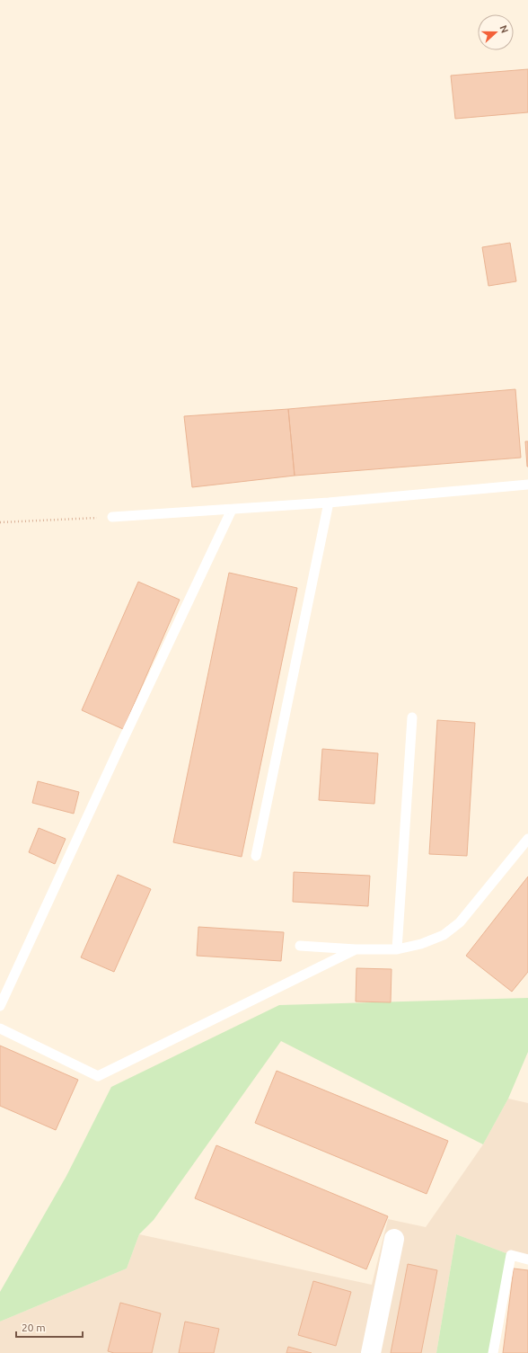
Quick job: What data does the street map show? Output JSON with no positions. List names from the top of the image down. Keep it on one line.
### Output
{"scale_bar":"20 m","north":"right"}
